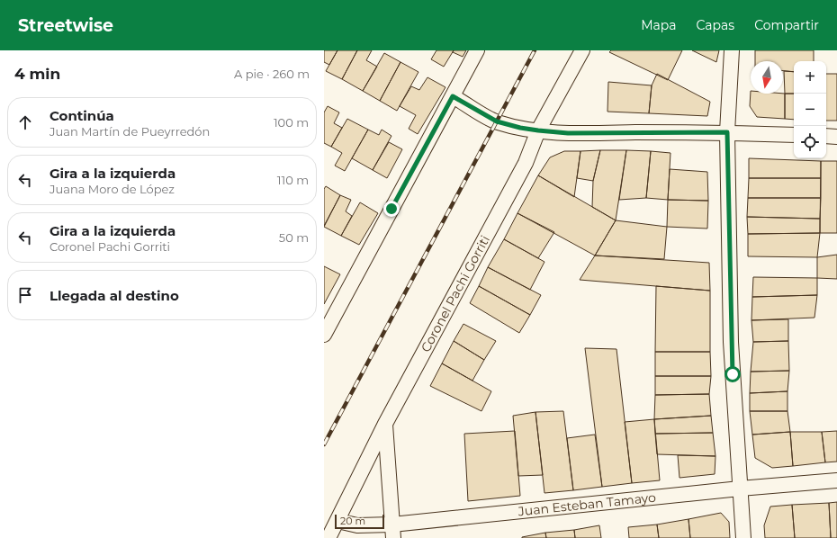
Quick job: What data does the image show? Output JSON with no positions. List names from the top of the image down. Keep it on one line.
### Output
{"streets":{"street":["Coronel Pachi Gorriti","Juan Esteban Tamayo"]},"crossings":[["Coronel Pachi Gorriti","Juan Esteban Tamayo"]],"scale_bar":"20 m","north":"bottom","page":{"header":"Streetwise","nav":["Mapa","Capas","Compartir"],"heading":["4 min","A pie · 260 m"],"map_buttons":["+","−"],"list":[["Continúa","Juan Martín de Pueyrredón","100 m"],["Gira a la izquierda","Juana Moro de López","110 m"],["Gira a la izquierda","Coronel Pachi Gorriti","50 m"],"Llegada al destino"],"scale":"20 m"}}
